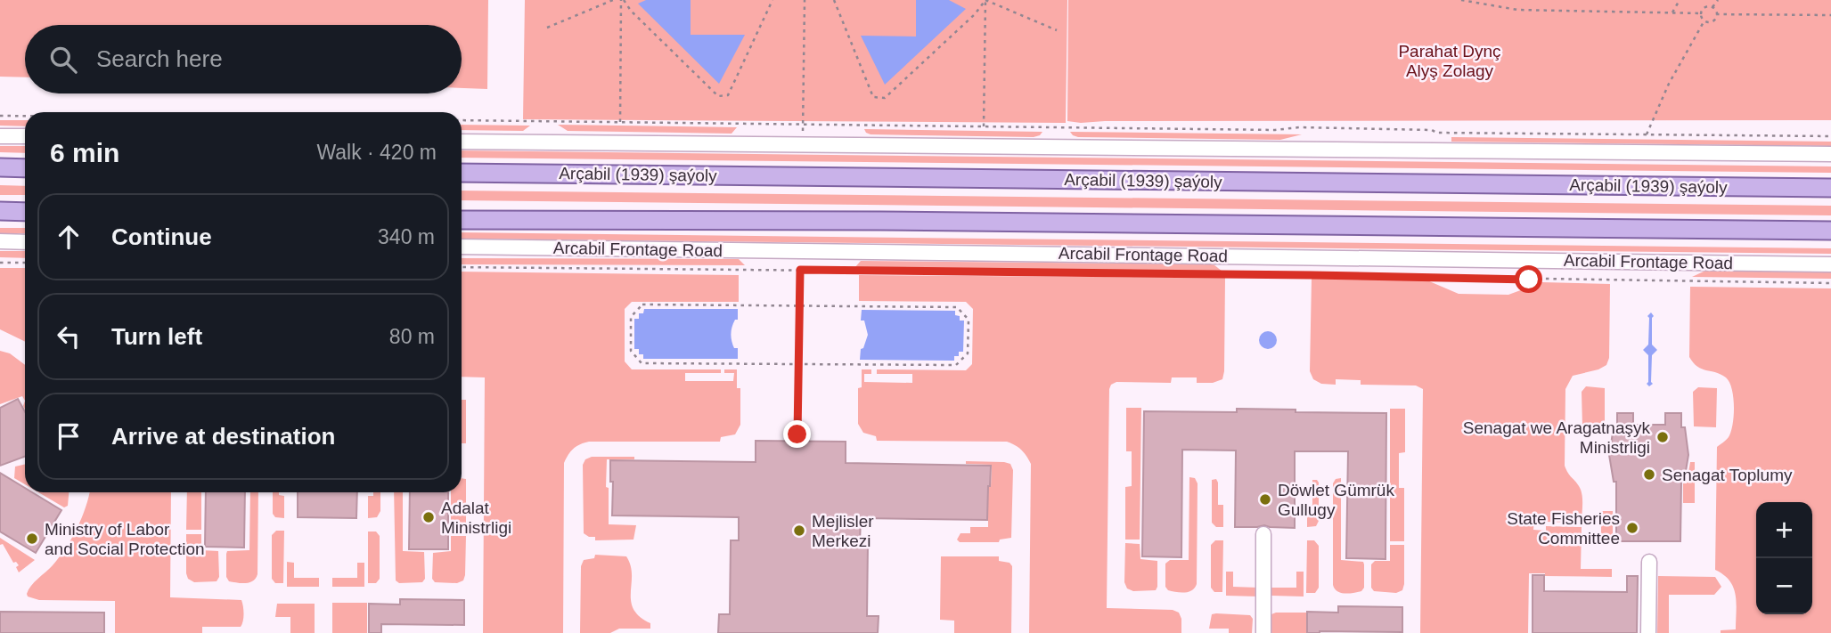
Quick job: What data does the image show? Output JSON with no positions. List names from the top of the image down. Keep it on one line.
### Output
{"streets":{"main road":["Arçabil (1939) şaýoly"],"street":["Arcabil Frontage Road"]},"parks":["Parahat Dynç Alyş Zolagy"],"places":["Senagat we Aragatnaşyk Ministrligi","Senagat Toplumy","Döwlet Gümrük Gullugy","Adalat Ministrligi","State Fisheries Committee","Mejlisler Merkezi","Ministry of Labor and Social Protection"],"page":{"search":"Search here","heading":["6 min","Walk · 420 m"],"list":[["Continue","340 m"],["Turn left","80 m"],"Arrive at destination"],"map_buttons":["+","−"]}}
